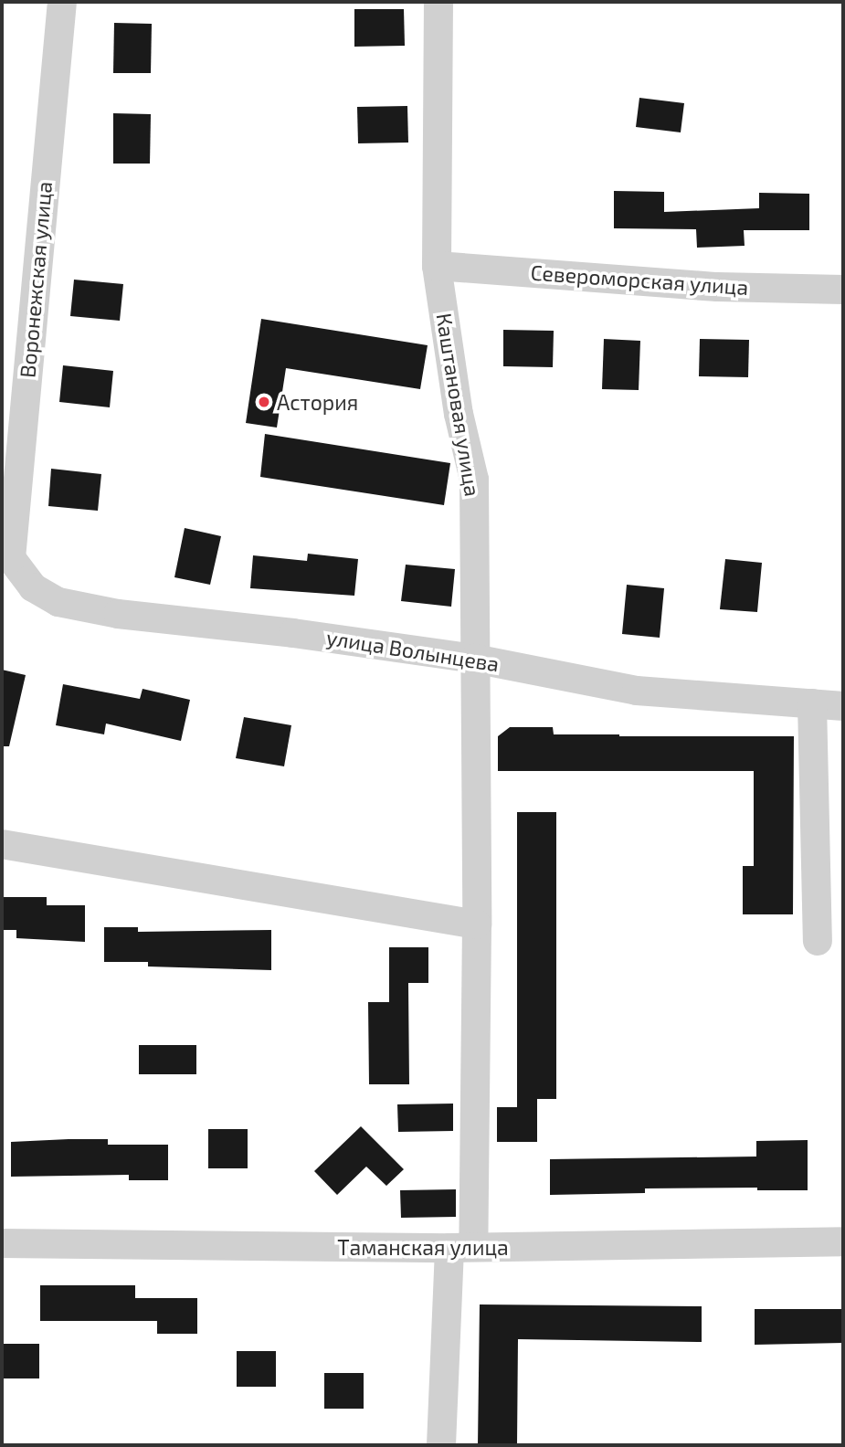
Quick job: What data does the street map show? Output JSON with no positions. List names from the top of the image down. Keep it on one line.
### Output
{"streets":{"street":["Воронежская улица","Североморская улица","Каштановая улица","улица Волынцева","Таманская улица"]},"crossings":[["Воронежская улица","улица Волынцева"],["Североморская улица","Каштановая улица"],["Каштановая улица","улица Волынцева"],["Каштановая улица","Таманская улица"]],"places":["Астория"]}
